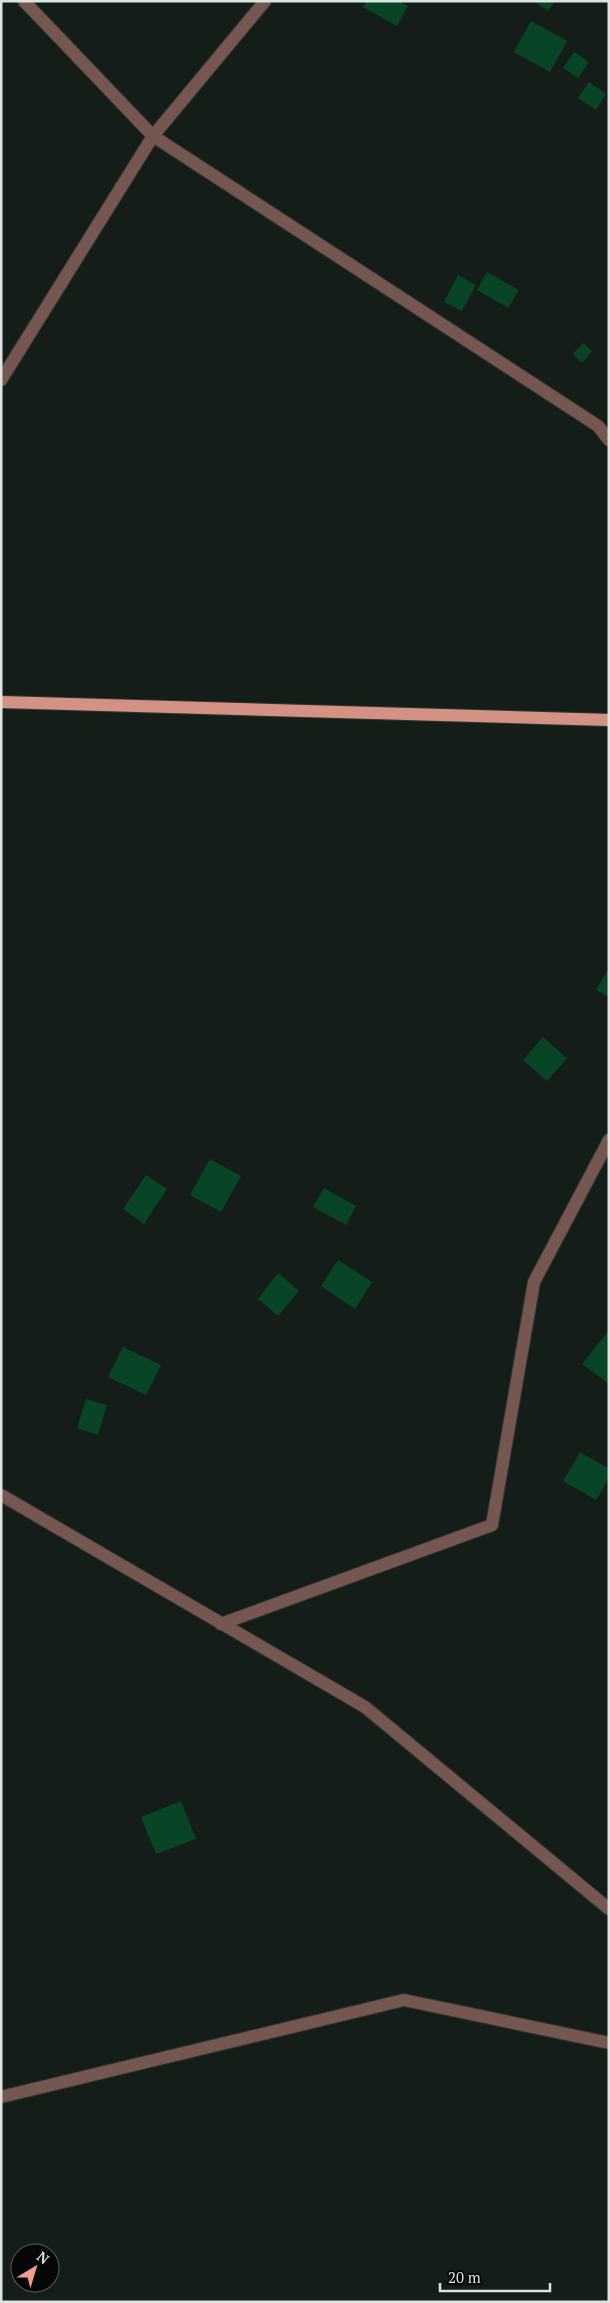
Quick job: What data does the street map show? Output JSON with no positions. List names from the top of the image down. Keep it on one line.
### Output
{"scale_bar":"20 m","north":"top right"}
